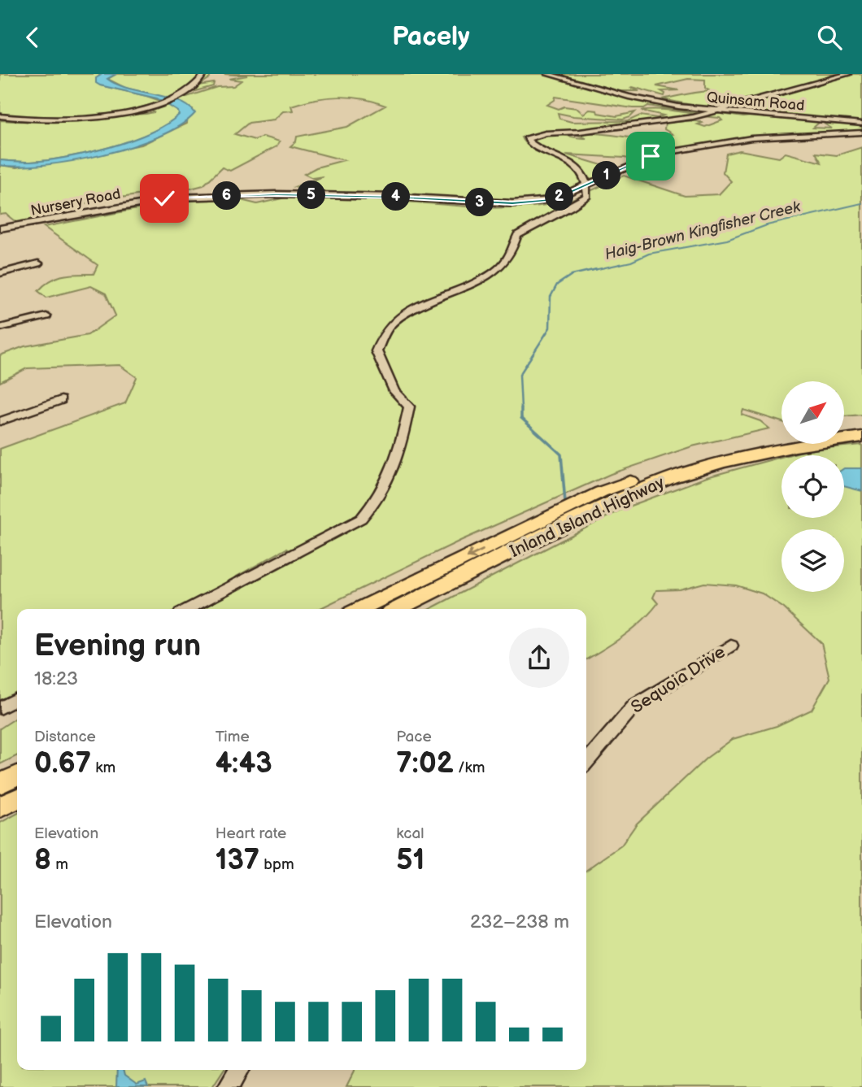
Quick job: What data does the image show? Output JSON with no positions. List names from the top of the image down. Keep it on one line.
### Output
{"streets":{"highway":["Inland Island Highway"],"street":["Quinsam Road","Nursery Road","Sequoia Drive"]},"water":["Haig-Brown Kingfisher Creek"],"north":"top right","page":{"header":"Pacely","pins":["1","5","6","2","4","3"],"heading":["Evening run","18:23"],"stats":[["Distance","0.67 km"],["Time","4:43"],["Pace","7:02 /km"],["Elevation","8 m"],["Heart rate","137 bpm"],["kcal","51"]],"chart":["Elevation","232–238 m"]}}
